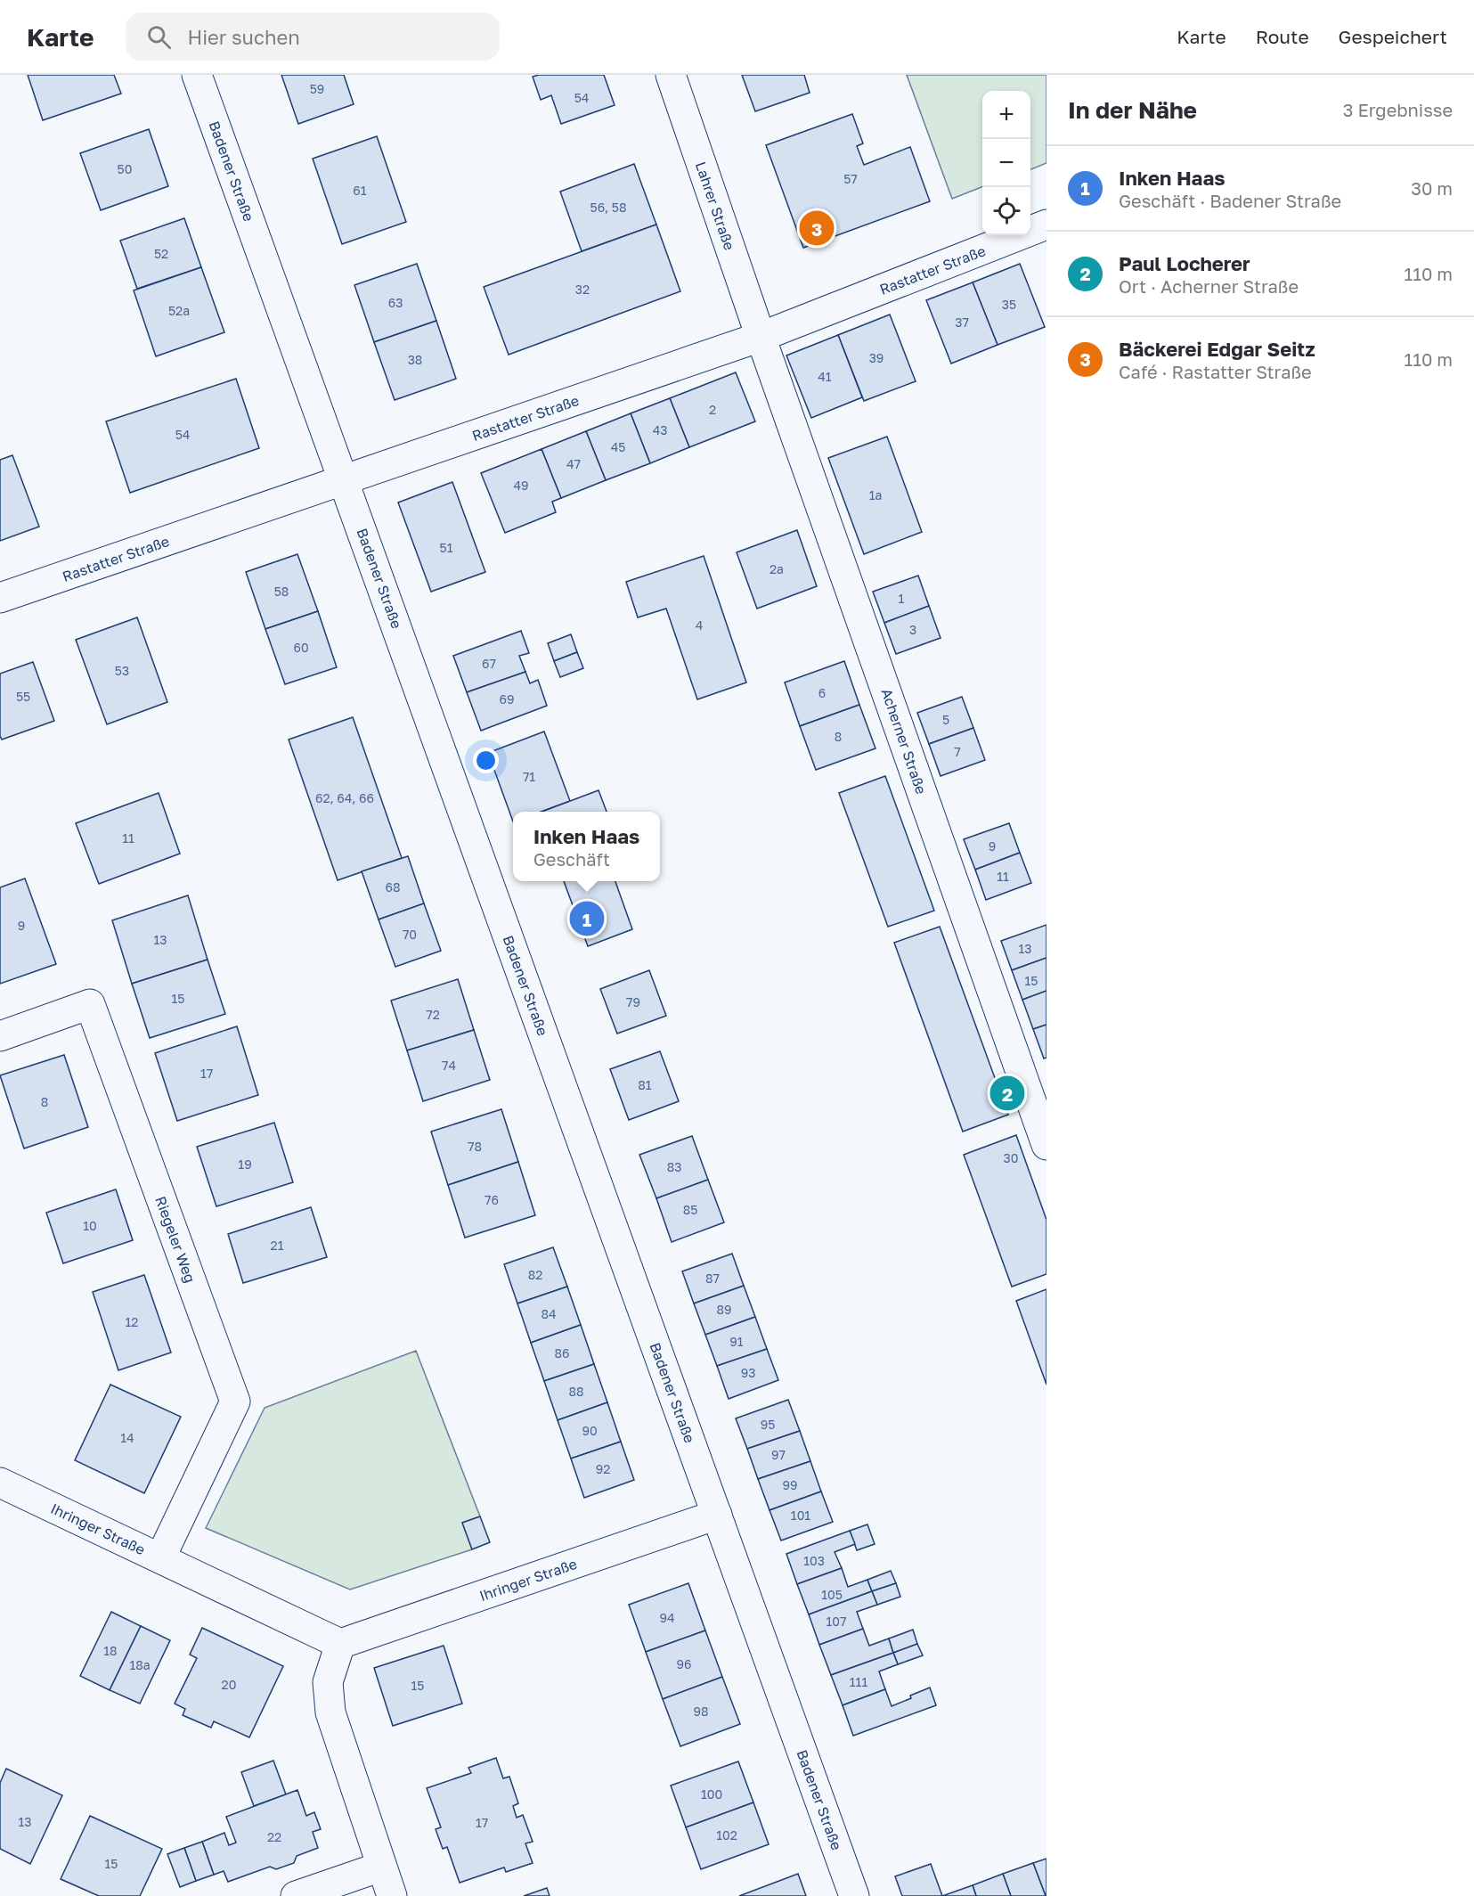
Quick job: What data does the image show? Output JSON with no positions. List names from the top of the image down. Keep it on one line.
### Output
{"streets":{"street":["Badener Straße","Lahrer Straße","Rastatter Straße","Acherner Straße","Riegeler Weg","Ihringer Straße"]},"crossings":[["Badener Straße","Rastatter Straße"],["Badener Straße","Ihringer Straße"],["Lahrer Straße","Rastatter Straße"],["Lahrer Straße","Acherner Straße"],["Rastatter Straße","Acherner Straße"],["Riegeler Weg","Ihringer Straße"]],"house_numbers":["59","54","50","57","61","56, 58","52","32","63","35","52a","37","39","38","41","2","43","54","45","47","49","1a","51","2a","58","1","4","3","60","67","53","6","55","69","5","8","7","71","62, 64, 66","11","9","11","68","9","70","13","13","15","15","79","72","74","17","81","8","78","30","19","83","76","85","10","21","82","87","89","84","12","91","86","93","88","95","90","14","97","92","99","101","103","105","94","107","18","96","18a","111","20","15","98","100","13","17","102","22","15"],"page":{"header":"Karte","search":"Hier suchen","nav":["Karte","Route","Gespeichert"],"heading":["In der Nähe","3 Ergebnisse"],"map_buttons":["+","−"],"list":[{"mark":"1","name":"Inken Haas","note":"Geschäft · Badener Straße","value":"30 m"},{"mark":"2","name":"Paul Locherer","note":"Ort · Acherner Straße","value":"110 m"},{"mark":"3","name":"Bäckerei Edgar Seitz","note":"Café · Rastatter Straße","value":"110 m"}],"pins":["3","1","2"],"popup":["Inken Haas","Geschäft"]}}
